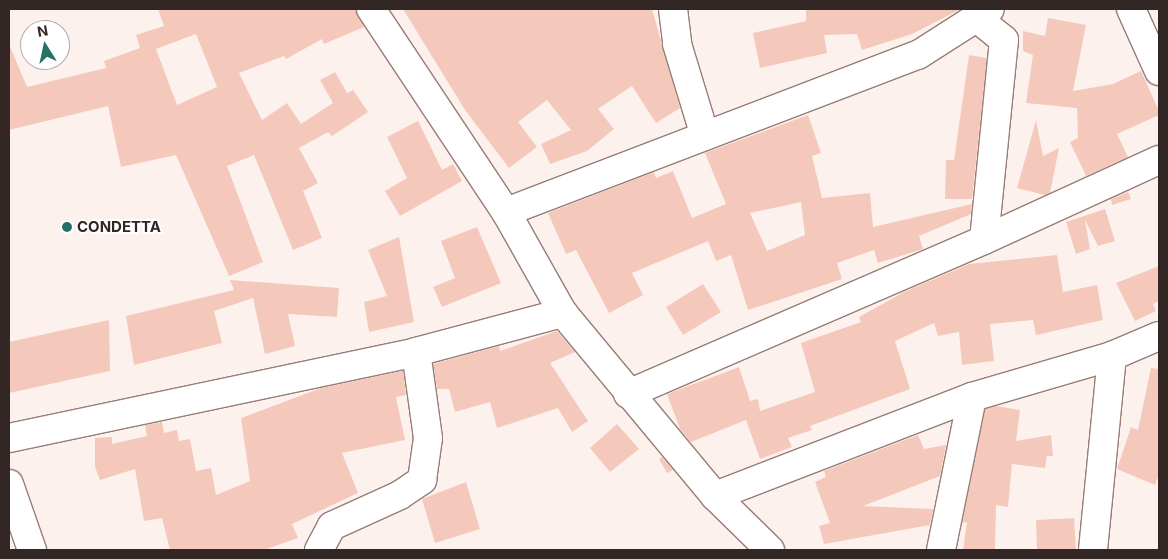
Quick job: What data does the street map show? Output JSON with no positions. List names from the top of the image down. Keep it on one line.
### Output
{"places":["CONDETTA"],"north":"top"}
